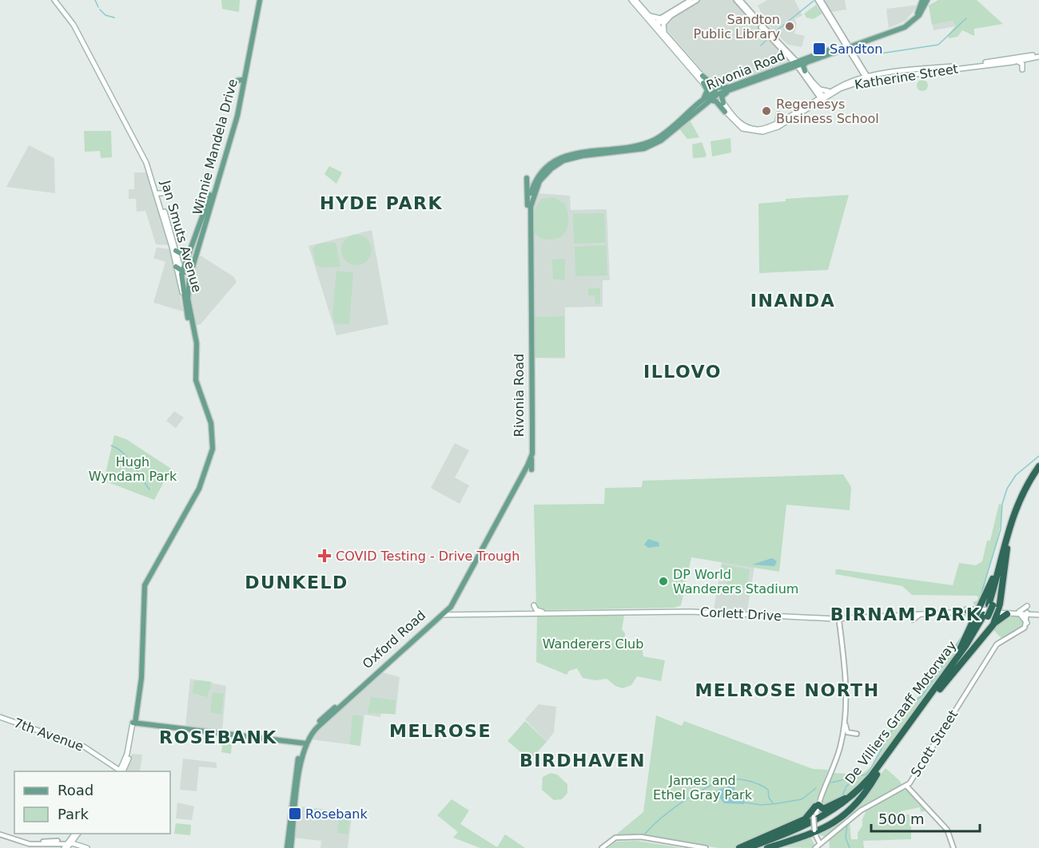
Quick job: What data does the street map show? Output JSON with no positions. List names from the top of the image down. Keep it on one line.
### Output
{"streets":{"highway":["De Villiers Graaff Motorway"],"main road":["Rivonia Road","Katherine Street","Winnie Mandela Drive","Jan Smuts Avenue","Corlett Drive","Oxford Road","7th Avenue"],"street":["Scott Street"]},"crossings":[["Rivonia Road","Katherine Street"],["Rivonia Road","Oxford Road"],["Winnie Mandela Drive","Jan Smuts Avenue"],["Corlett Drive","Oxford Road"],["Corlett Drive","De Villiers Graaff Motorway"]],"districts":["HYDE PARK","INANDA","ILLOVO","DUNKELD","BIRNAM PARK","MELROSE NORTH","MELROSE","ROSEBANK","BIRDHAVEN"],"parks":["Hugh Wyndam Park","Wanderers Club","James and Ethel Gray Park"],"places":{"other":["Sandton Public Library","Regenesys Business School","DP World Wanderers Stadium"],"transit":["Sandton","Rosebank"],"health":["COVID Testing - Drive Trough"]},"legend":["Road","Park"],"scale_bar":"500 m"}
